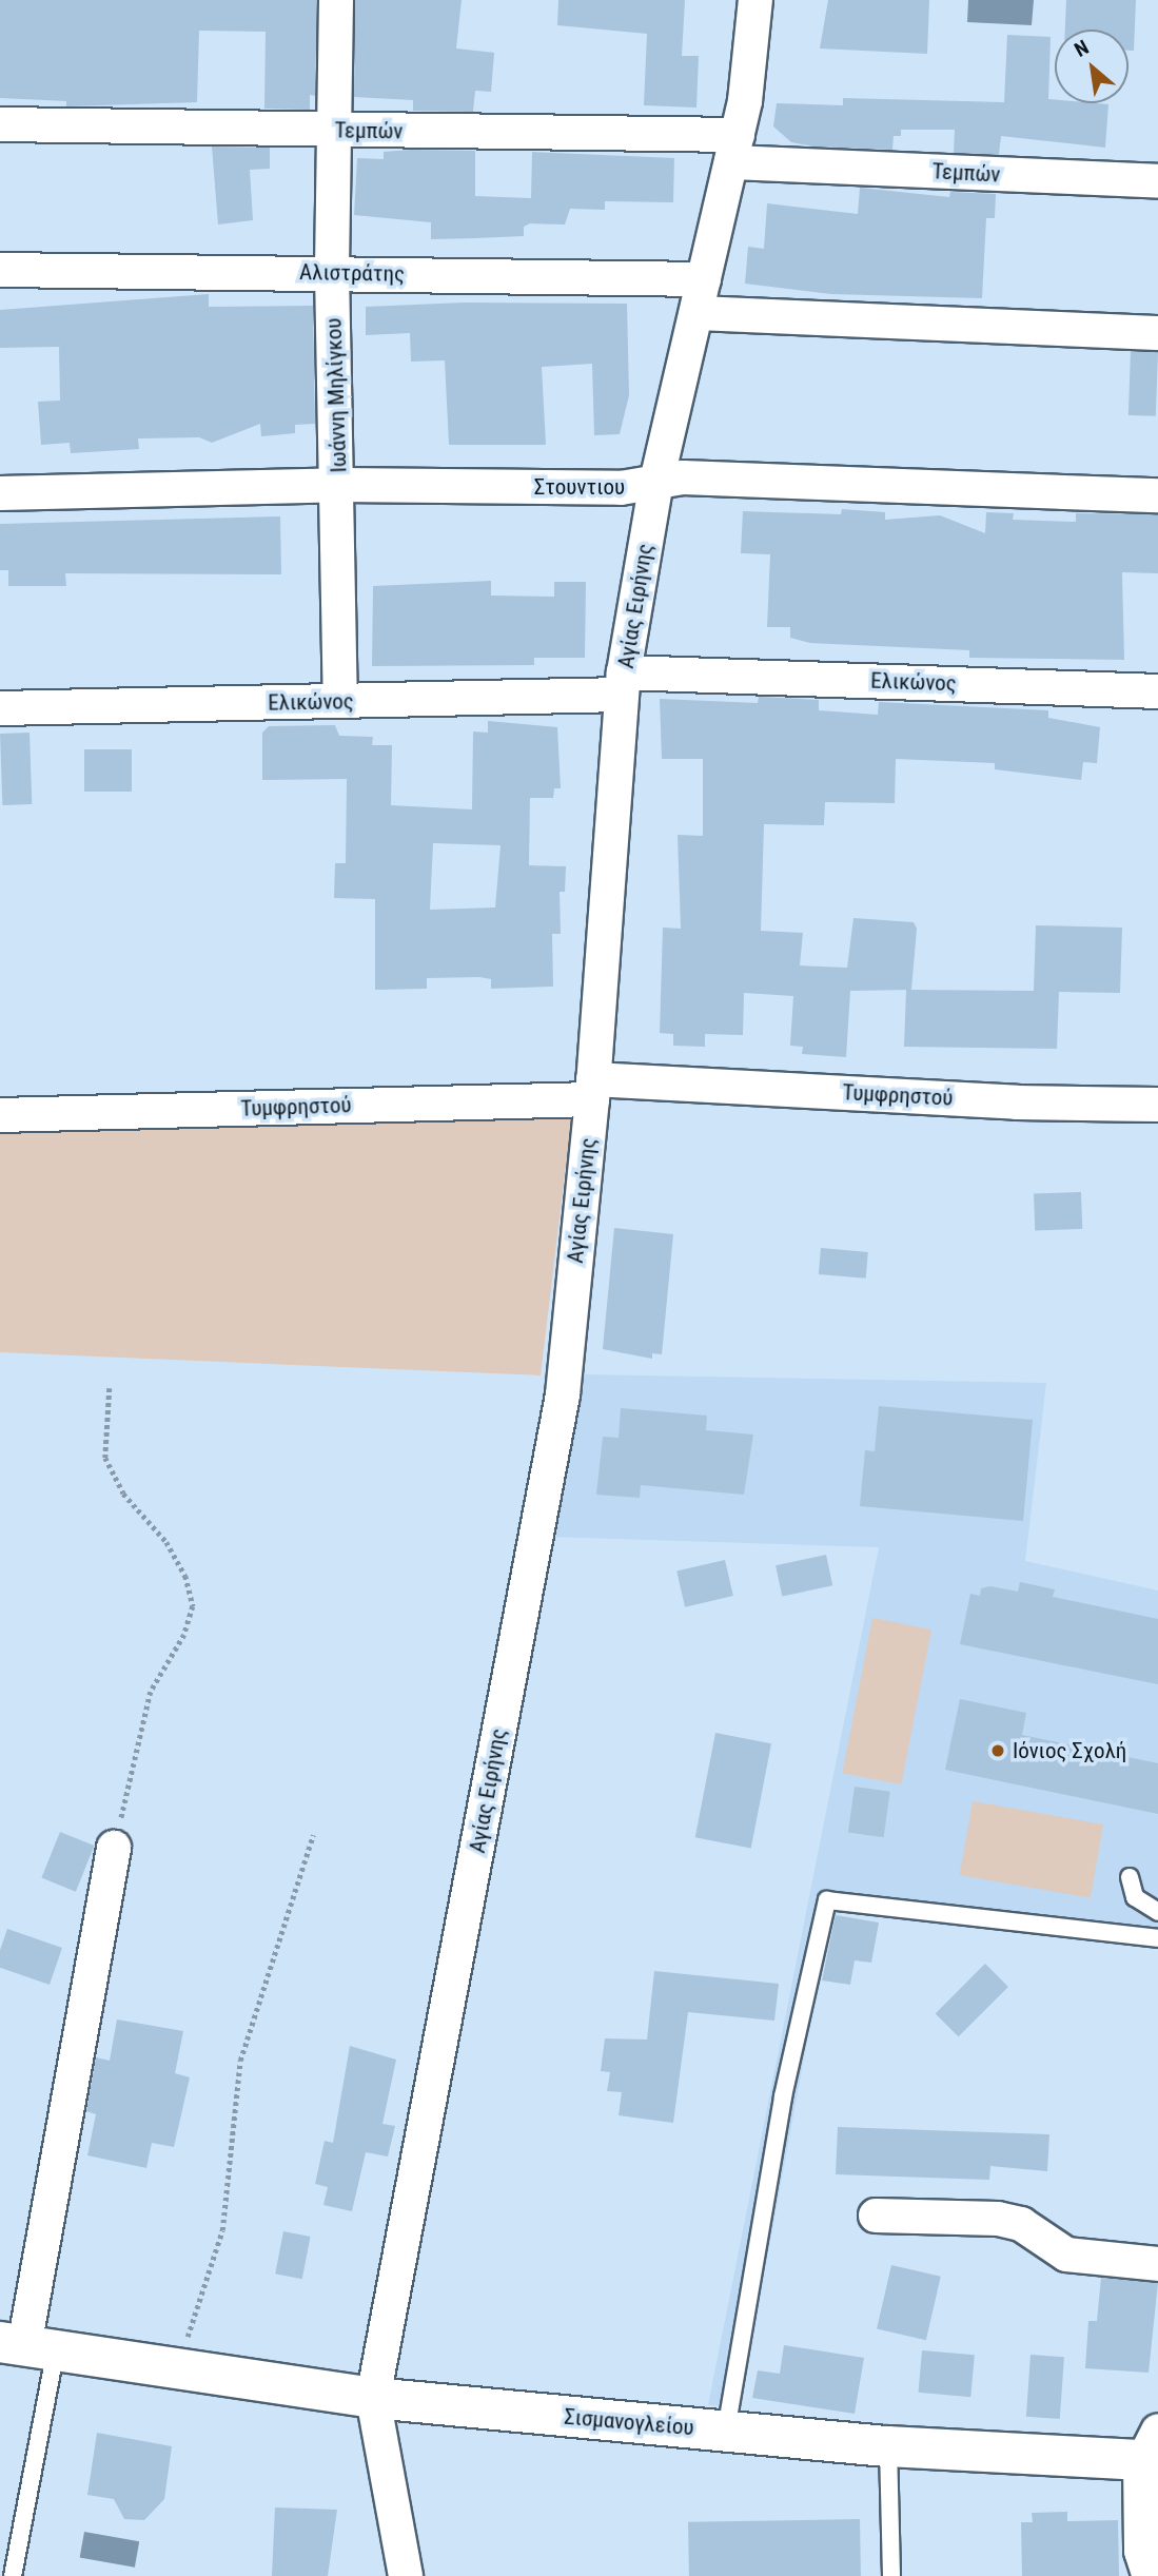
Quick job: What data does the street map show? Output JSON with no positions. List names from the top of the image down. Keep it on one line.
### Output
{"streets":{"street":["Τεμπών","Αλιστράτης","Ιωάννη Μηλίγκου","Στουντιου","Αγίας Ειρήνης","Ελικώνος","Τυμφρηστού","Σισμανογλείου"]},"crossings":[["Τεμπών","Ιωάννη Μηλίγκου"],["Τεμπών","Αγίας Ειρήνης"],["Αλιστράτης","Ιωάννη Μηλίγκου"],["Αλιστράτης","Αγίας Ειρήνης"],["Ιωάννη Μηλίγκου","Στουντιου"],["Ιωάννη Μηλίγκου","Ελικώνος"],["Στουντιου","Αγίας Ειρήνης"],["Αγίας Ειρήνης","Ελικώνος"],["Αγίας Ειρήνης","Τυμφρηστού"],["Αγίας Ειρήνης","Σισμανογλείου"]],"places":["Ιόνιος Σχολή"],"north":"top left"}
